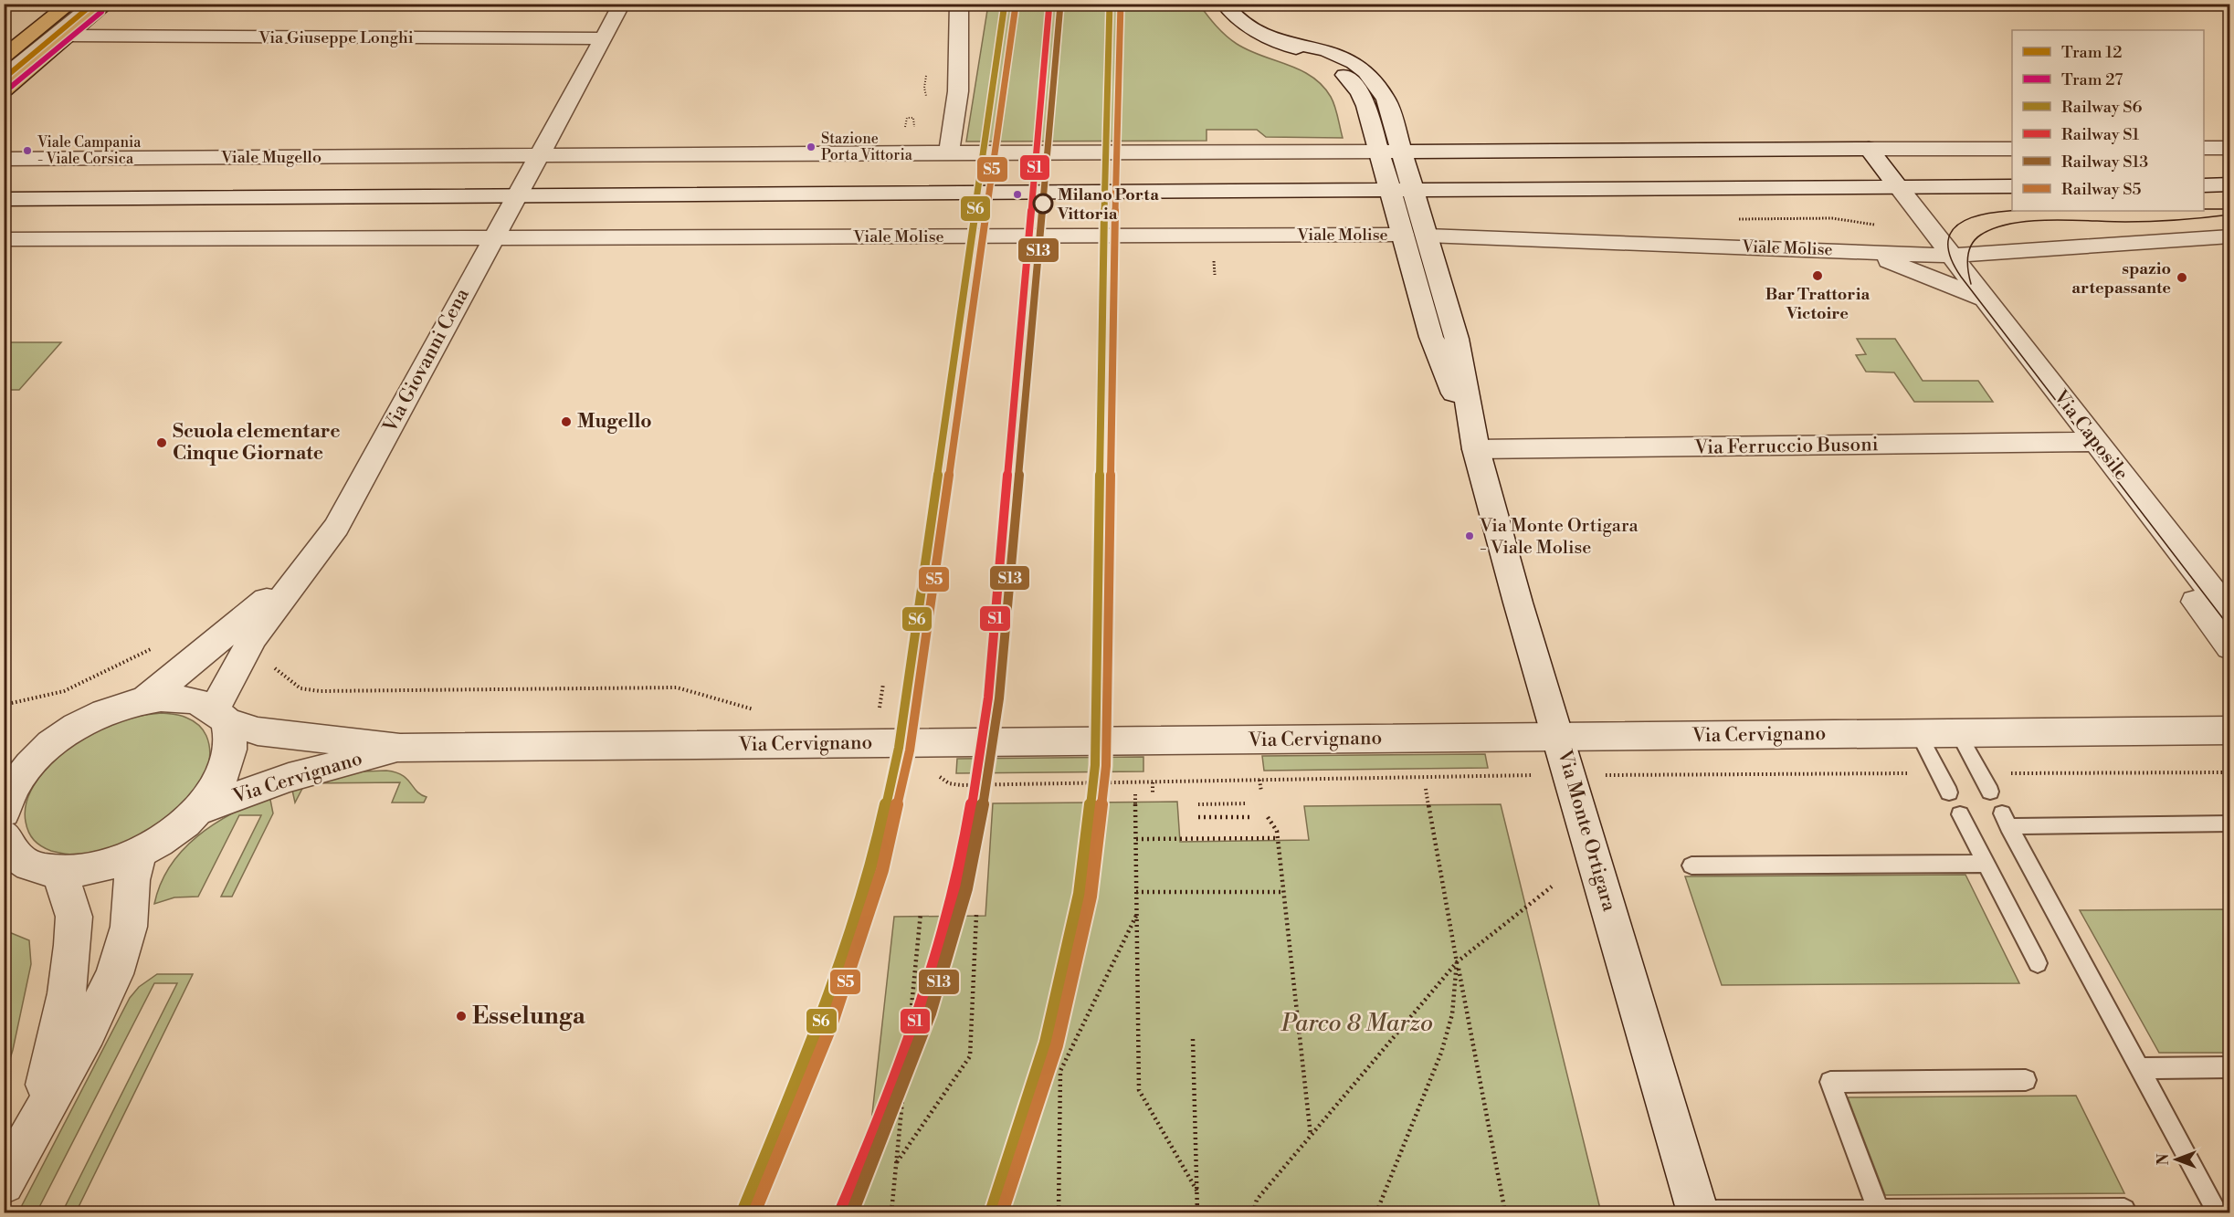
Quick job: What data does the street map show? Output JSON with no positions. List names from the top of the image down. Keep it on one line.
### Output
{"streets":{"street":["Via Giuseppe Longhi","Viale Mugello","Viale Molise","Via Giovanni Cena","Via Caposile","Via Ferruccio Busoni","Via Cervignano","Via Monte Ortigara"]},"crossings":[["Via Giuseppe Longhi","Via Giovanni Cena"],["Viale Mugello","Via Giovanni Cena"],["Viale Molise","Via Giovanni Cena"],["Viale Molise","Via Caposile"],["Viale Molise","Via Monte Ortigara"],["Via Giovanni Cena","Via Cervignano"],["Via Caposile","Via Ferruccio Busoni"],["Via Ferruccio Busoni","Via Monte Ortigara"],["Via Cervignano","Via Monte Ortigara"]],"parks":["Parco 8 Marzo"],"places":["Stazione Porta Vittoria","Viale Campania - Viale Corsica","Milano Porta Vittoria","Bar Trattoria Victoire","spazio artepassante","Mugello","Scuola elementare Cinque Giornate","Via Monte Ortigara - Viale Molise","Esselunga"],"lines":["tram line 12","rail line S6","rail line S1","rail line S5","rail line S13","tram line 27"],"legend":["Tram 12","Tram 27","Railway S6","Railway S1","Railway S13","Railway S5"],"north":"left"}
